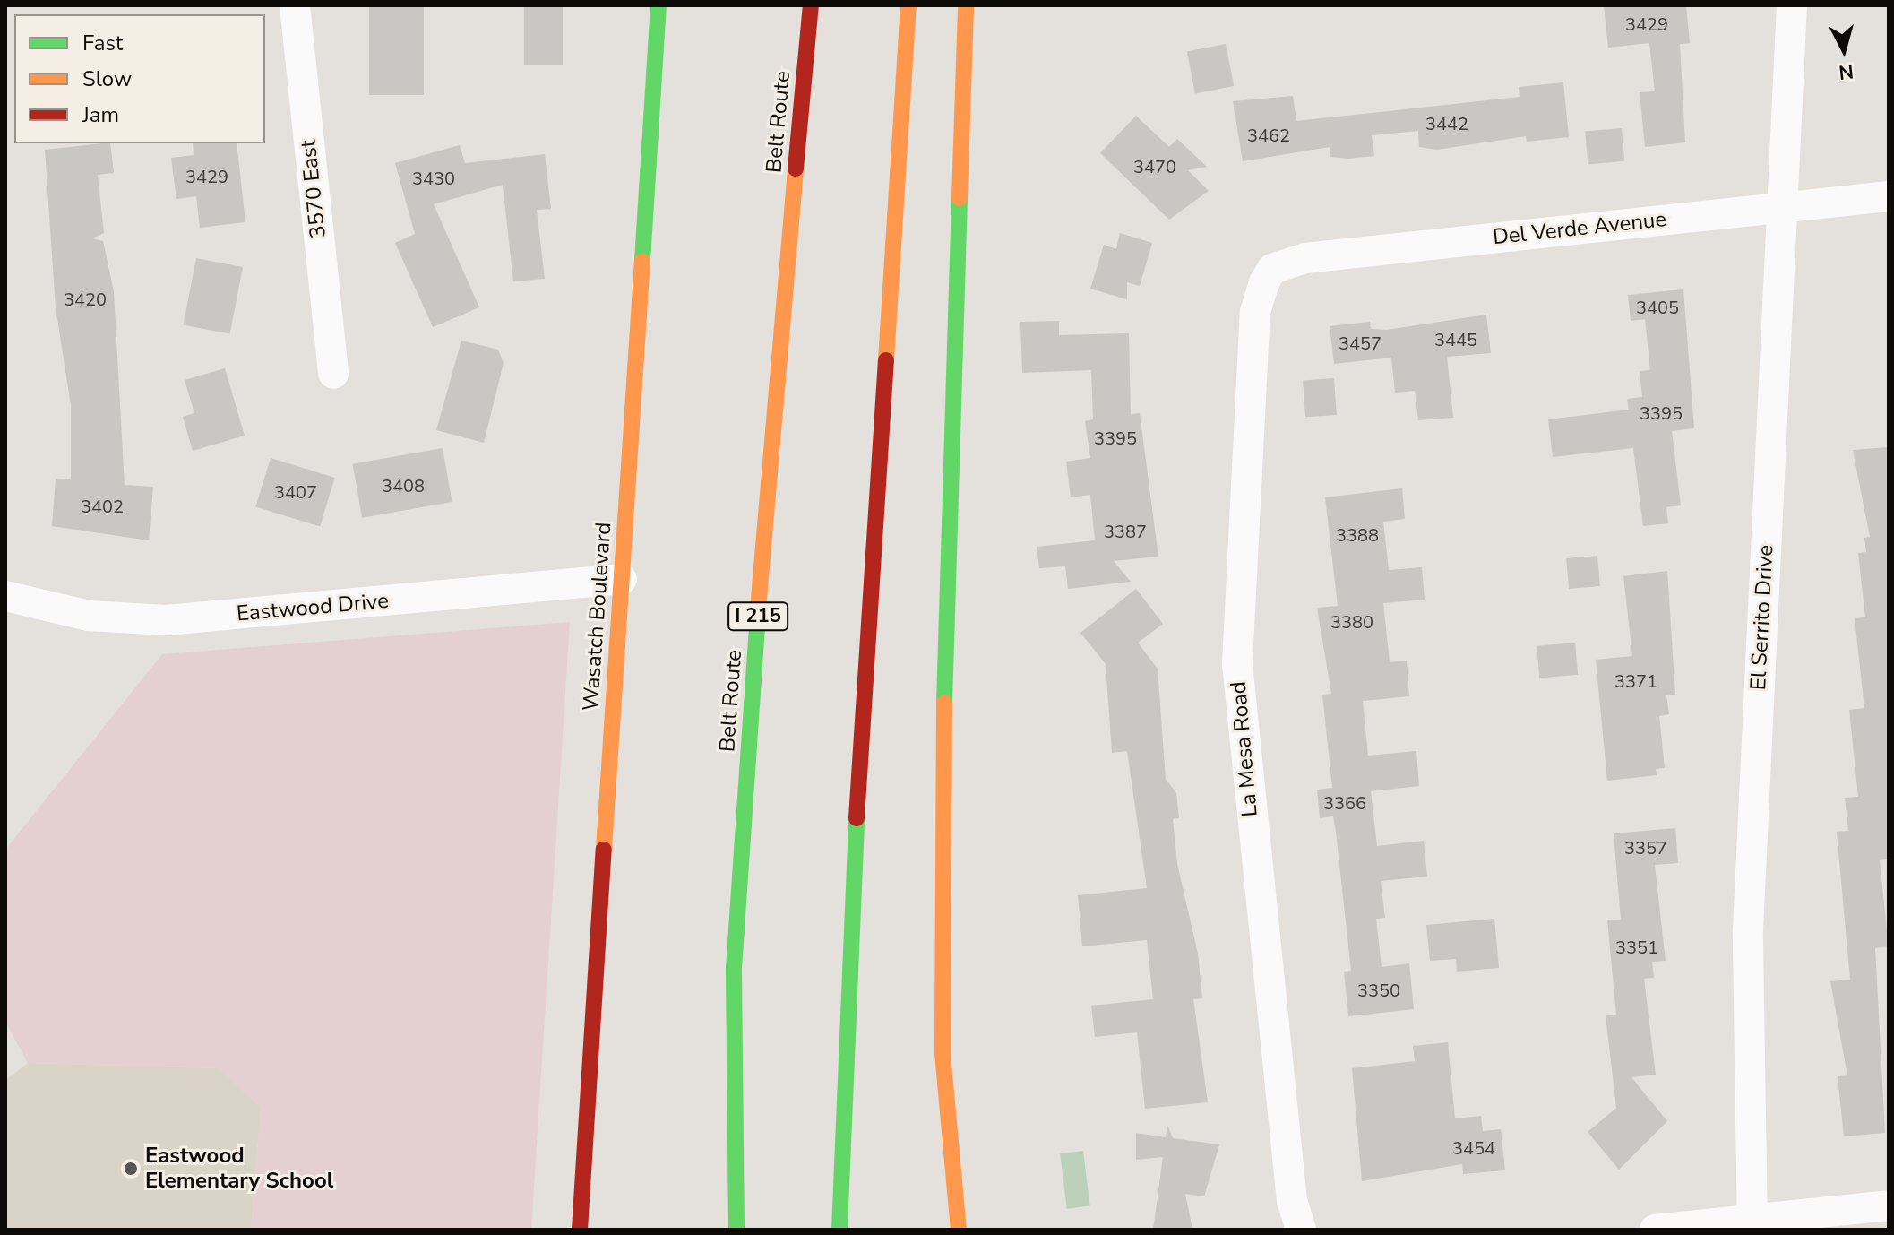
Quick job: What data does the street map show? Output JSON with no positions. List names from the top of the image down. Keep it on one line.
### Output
{"streets":{"main road":["Belt Route","Wasatch Boulevard","I 215"],"street":["3570 East","Del Verde Avenue","Eastwood Drive","El Serrito Drive","La Mesa Road"]},"crossings":[["Del Verde Avenue","El Serrito Drive"],["Del Verde Avenue","La Mesa Road"],["Eastwood Drive","Wasatch Boulevard"]],"places":["Eastwood Elementary School"],"house_numbers":["3429","3442","3462","3470","3429","3430","3420","3405","3445","3457","3395","3395","3408","3407","3402","3387","3388","3380","3371","3366","3357","3351","3350","3454"],"legend":["Fast","Slow","Jam"],"north":"bottom"}
